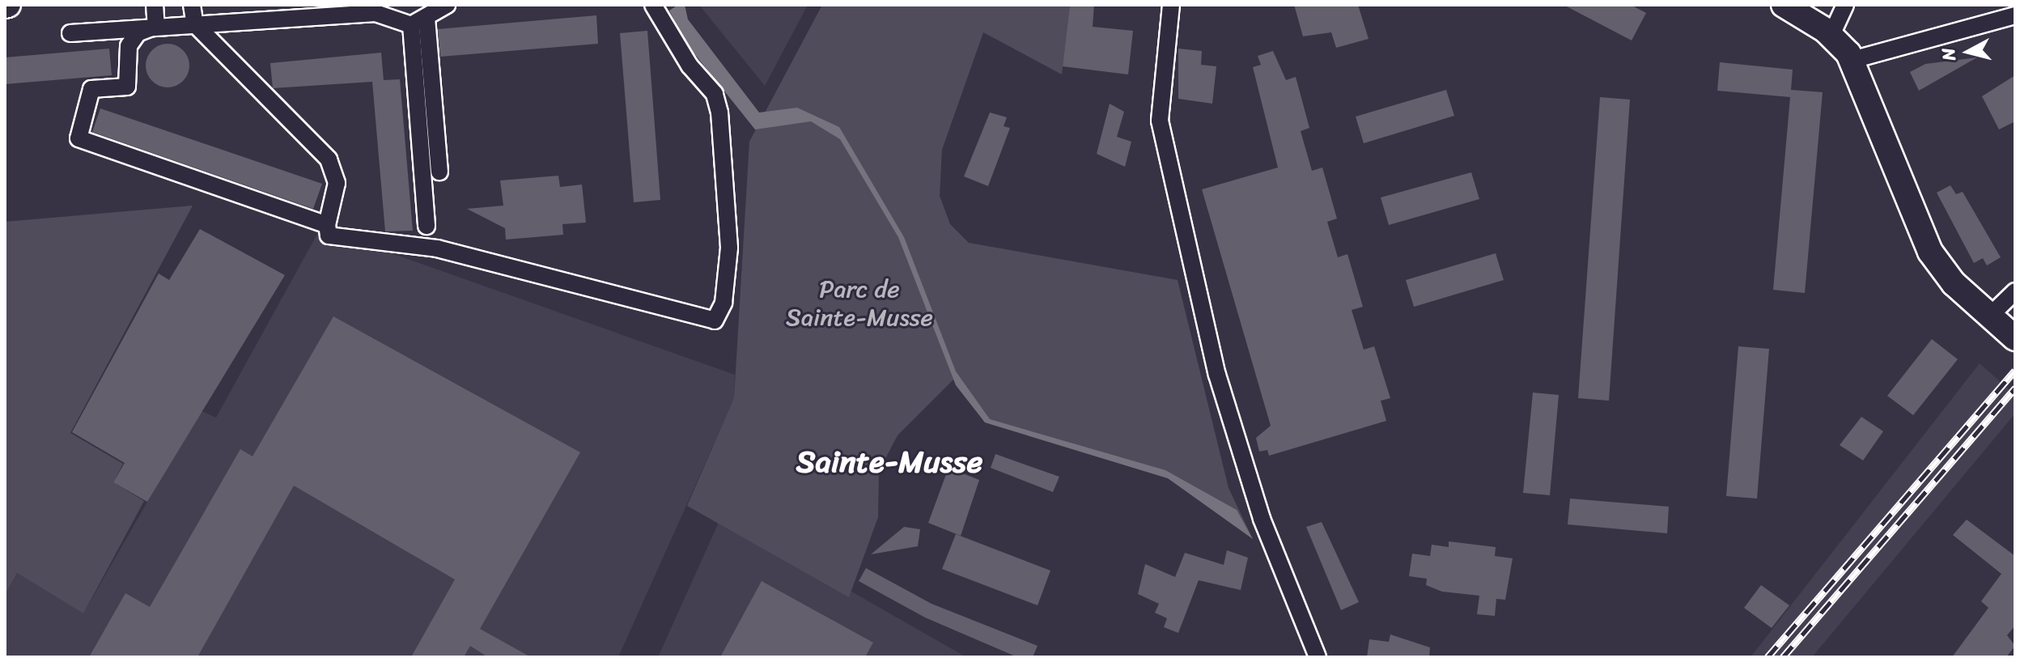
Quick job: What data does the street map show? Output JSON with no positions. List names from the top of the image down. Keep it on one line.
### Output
{"districts":["Sainte-Musse"],"parks":["Parc de Sainte-Musse"],"north":"left"}
